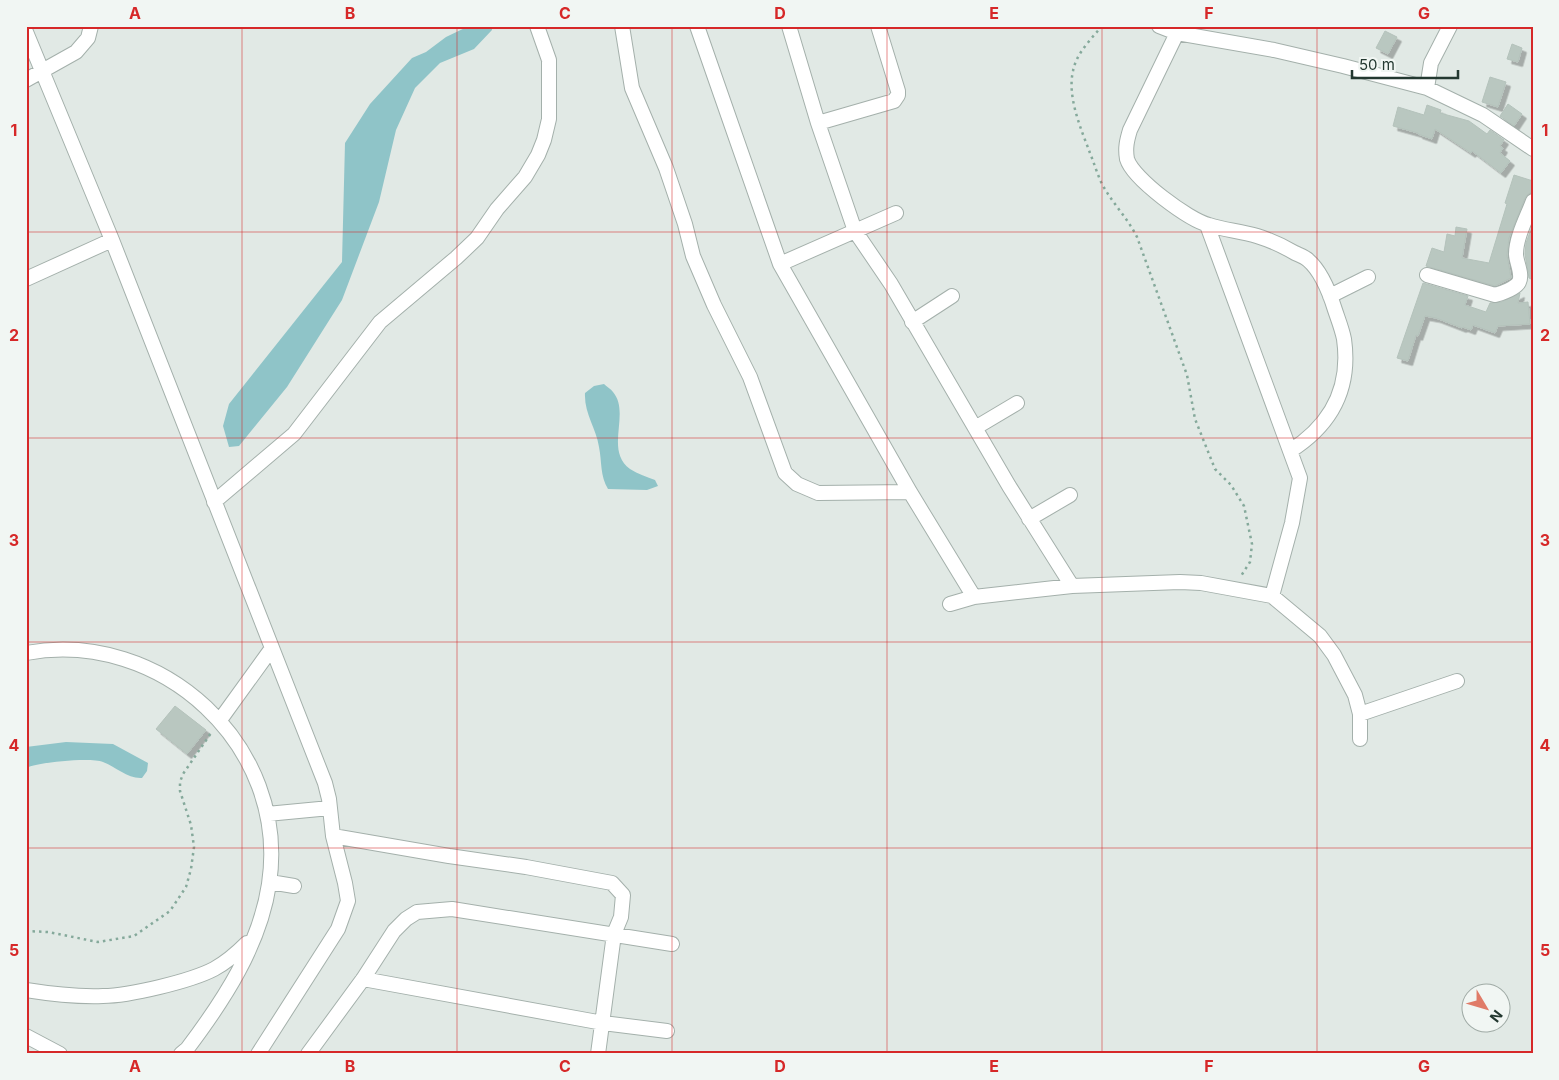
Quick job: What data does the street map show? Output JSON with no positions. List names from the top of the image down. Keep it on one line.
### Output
{"scale_bar":"50 m","north":"bottom right","grid":{"columns":["A","B","C","D","E","F","G"],"rows":["1","2","3","4","5"]}}
